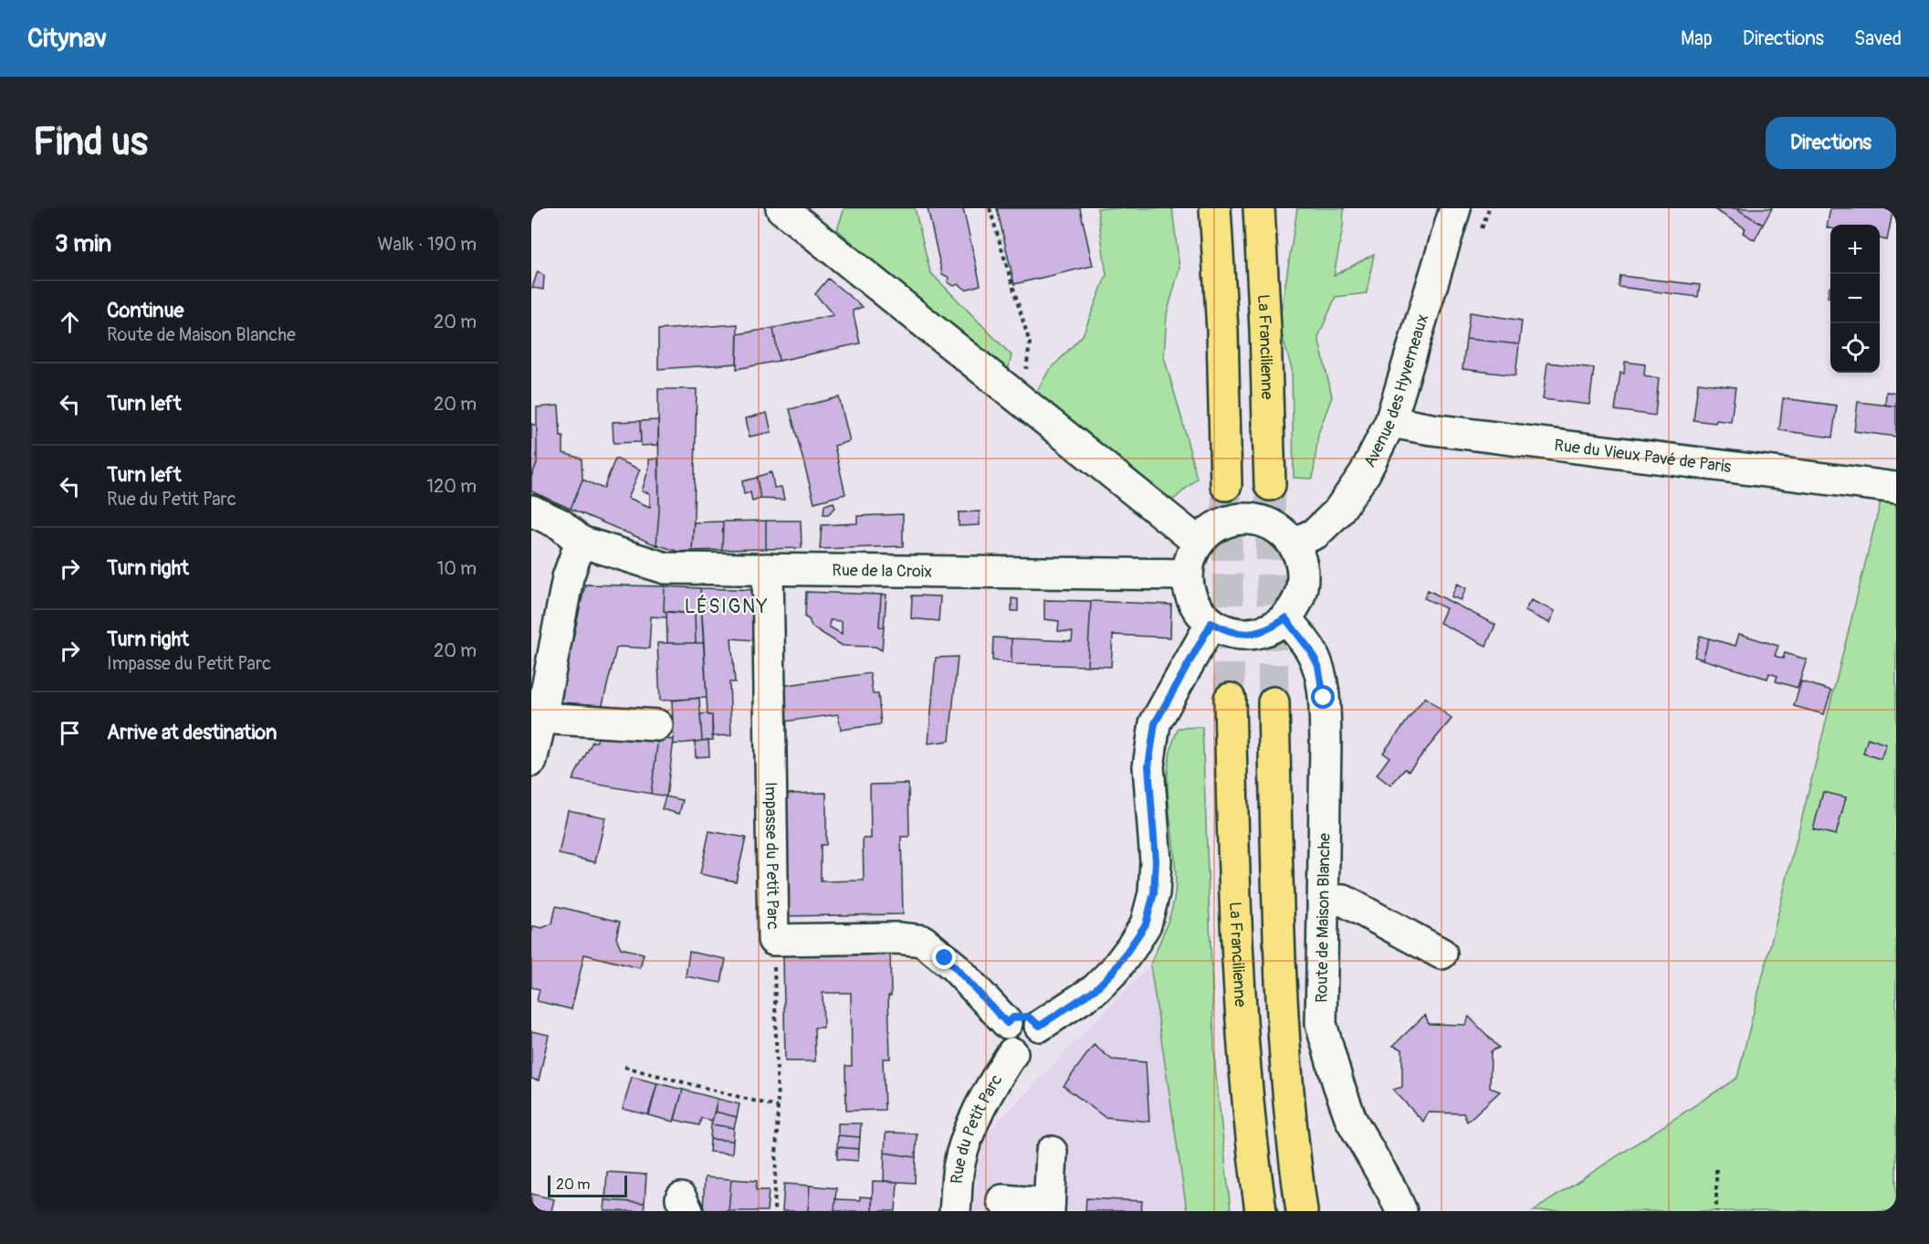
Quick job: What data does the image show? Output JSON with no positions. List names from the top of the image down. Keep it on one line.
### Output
{"streets":{"highway":["La Francilienne"],"street":["Avenue des Hyverneaux","Rue du Vieux Pavé de Paris","Rue de la Croix","Impasse du Petit Parc","Route de Maison Blanche","Rue du Petit Parc"]},"crossings":[["Avenue des Hyverneaux","Rue du Vieux Pavé de Paris"],["Avenue des Hyverneaux","Rue de la Croix"],["Avenue des Hyverneaux","Route de Maison Blanche"],["Rue de la Croix","Impasse du Petit Parc"],["Rue de la Croix","Route de Maison Blanche"],["Impasse du Petit Parc","Rue du Petit Parc"]],"districts":["LÉSIGNY"],"scale_bar":"20 m","page":{"header":"Citynav","nav":["Map","Directions","Saved"],"buttons":"Directions","title":"Find us","heading":["3 min","Walk · 190 m"],"map_buttons":["+","−"],"list":[["Continue","Route de Maison Blanche","20 m"],["Turn left","20 m"],["Turn left","Rue du Petit Parc","120 m"],["Turn right","10 m"],["Turn right","Impasse du Petit Parc","20 m"],"Arrive at destination"],"scale":"20 m"}}
